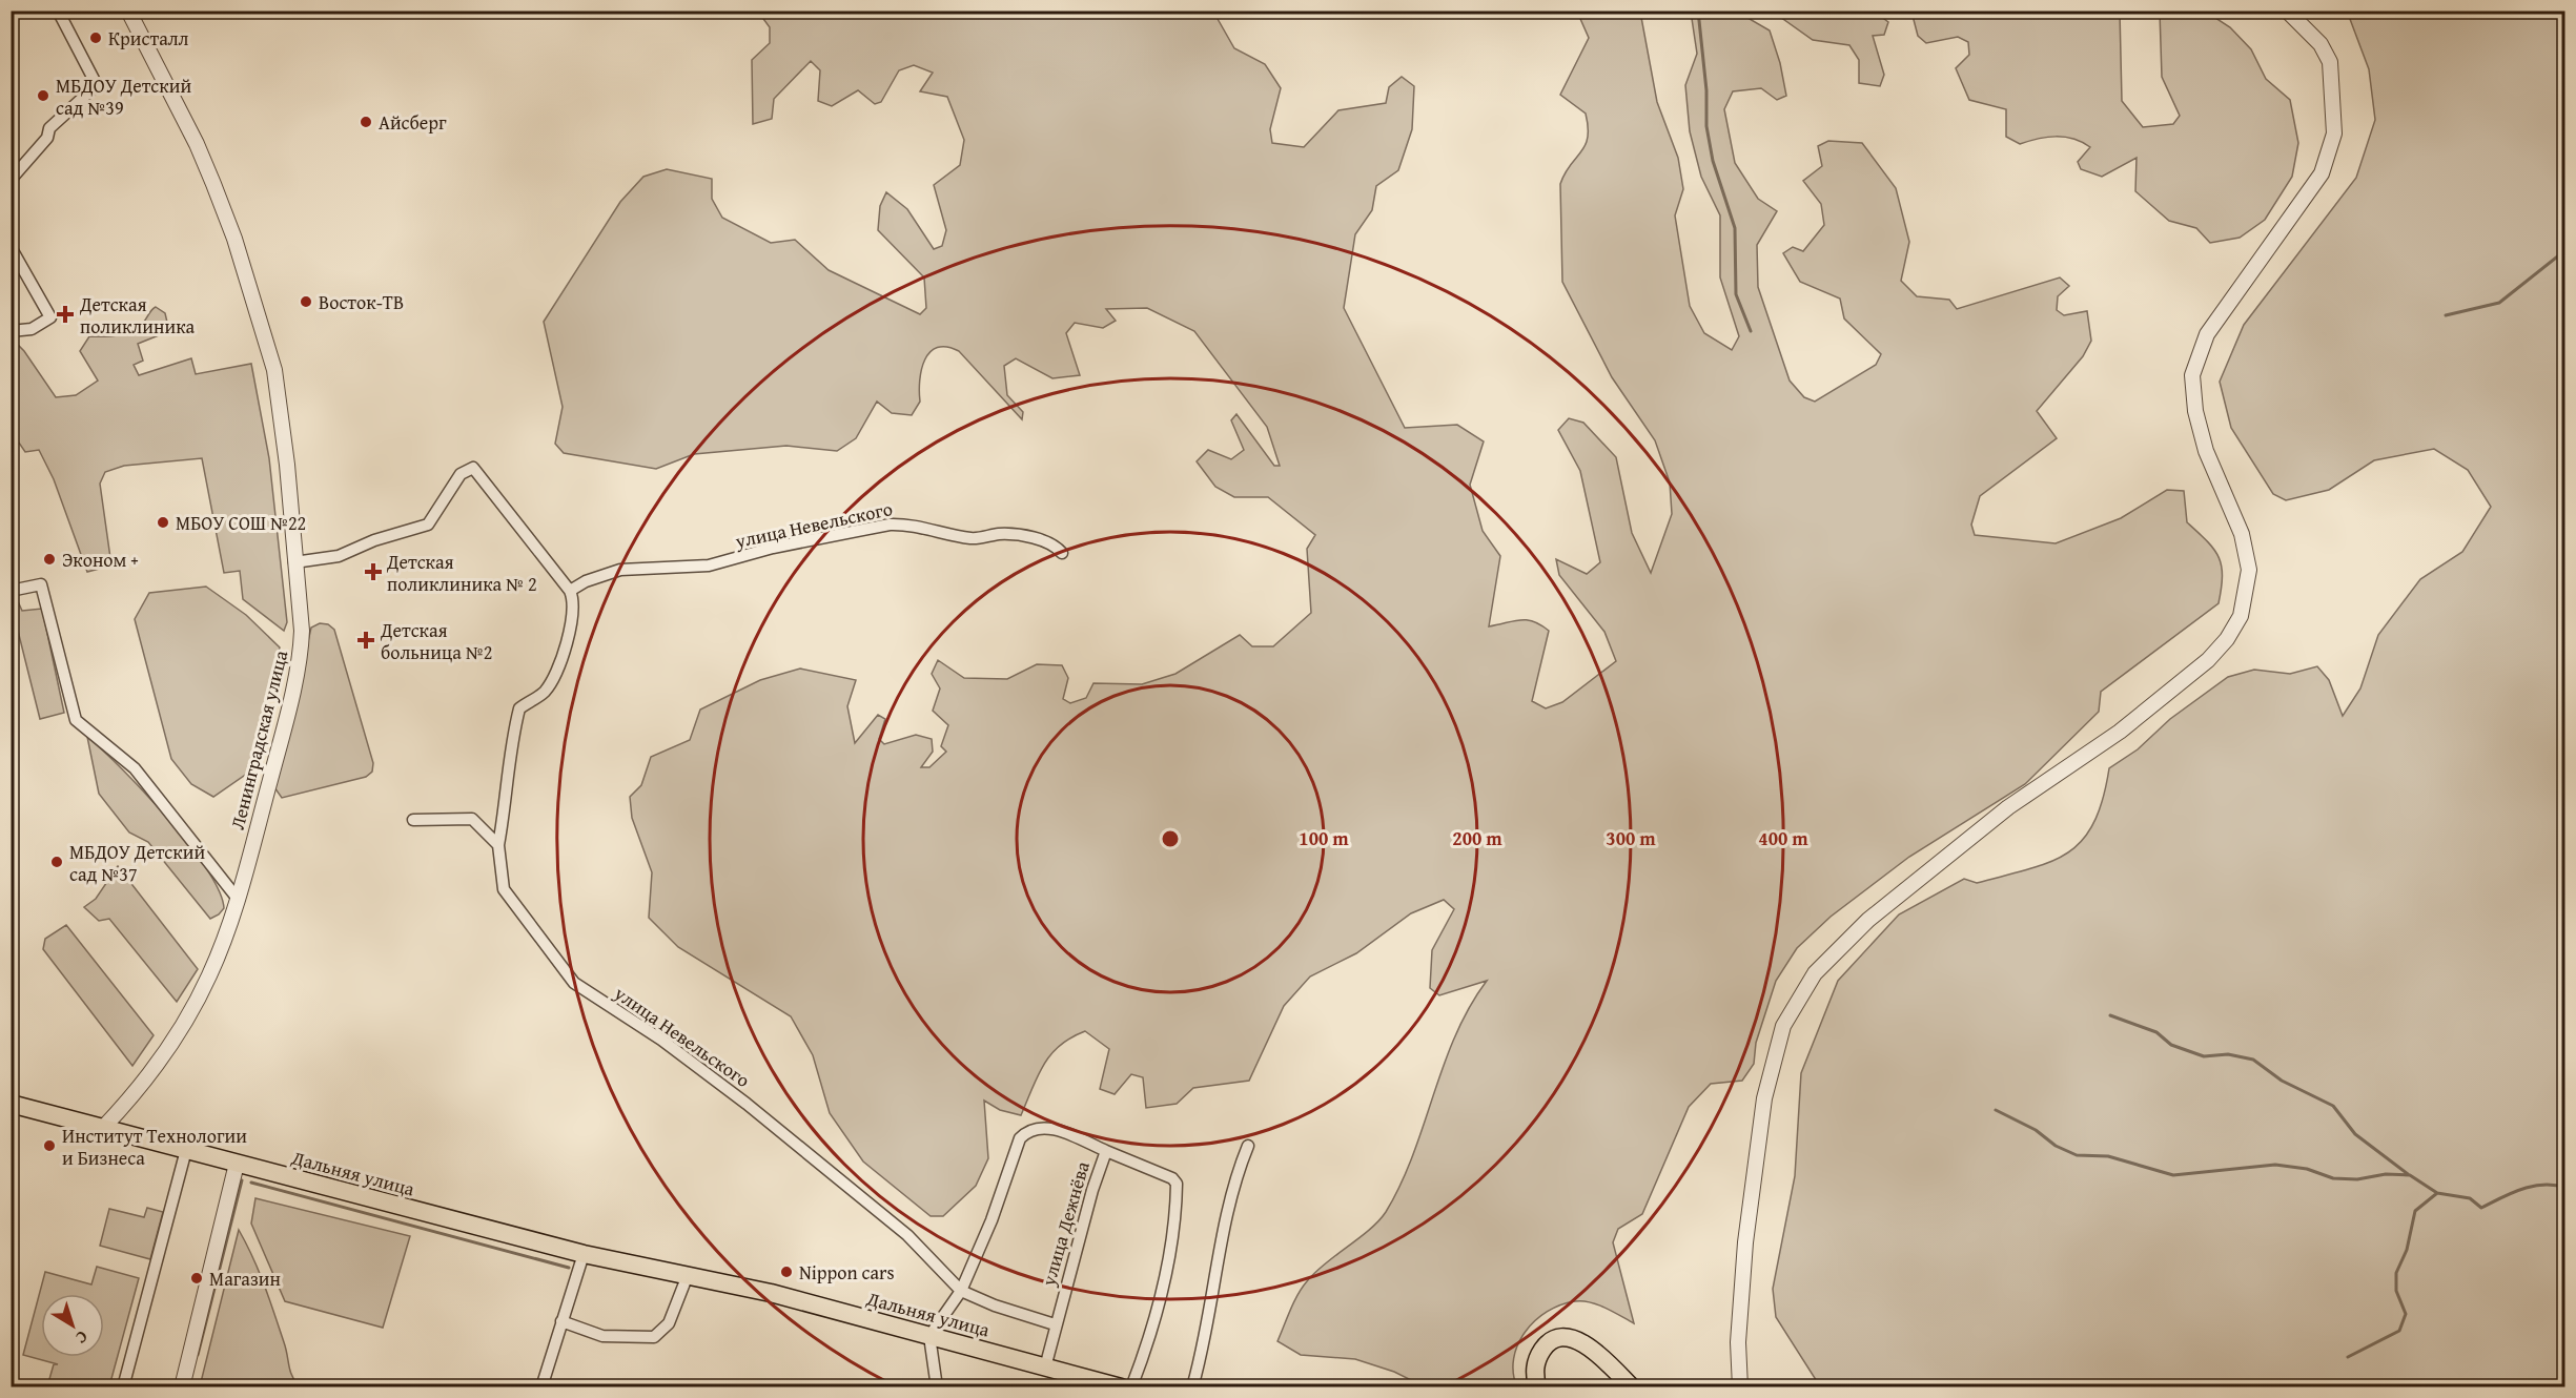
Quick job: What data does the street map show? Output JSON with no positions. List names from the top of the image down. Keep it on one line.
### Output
{"streets":{"main road":["Дальняя улица"],"street":["улица Невельского","Ленинградская улица","улица Дежнёва"]},"crossings":[["Ленинградская улица","Дальняя улица"],["Дальняя улица","улица Дежнёва"]],"places":{"other":["Кристалл","МБДОУ Детский сад №39","Айсберг","Восток-ТВ","МБОУ СОШ №22","Эконом +","МБДОУ Детский сад №37","Институт Технологии и Бизнеса","Nippon cars","Магазин"],"health":["Детская поликлиника","Детская поликлиника № 2","Детская больница №2"]},"north":"bottom right","rings":["100 m","200 m","300 m","400 m"]}
